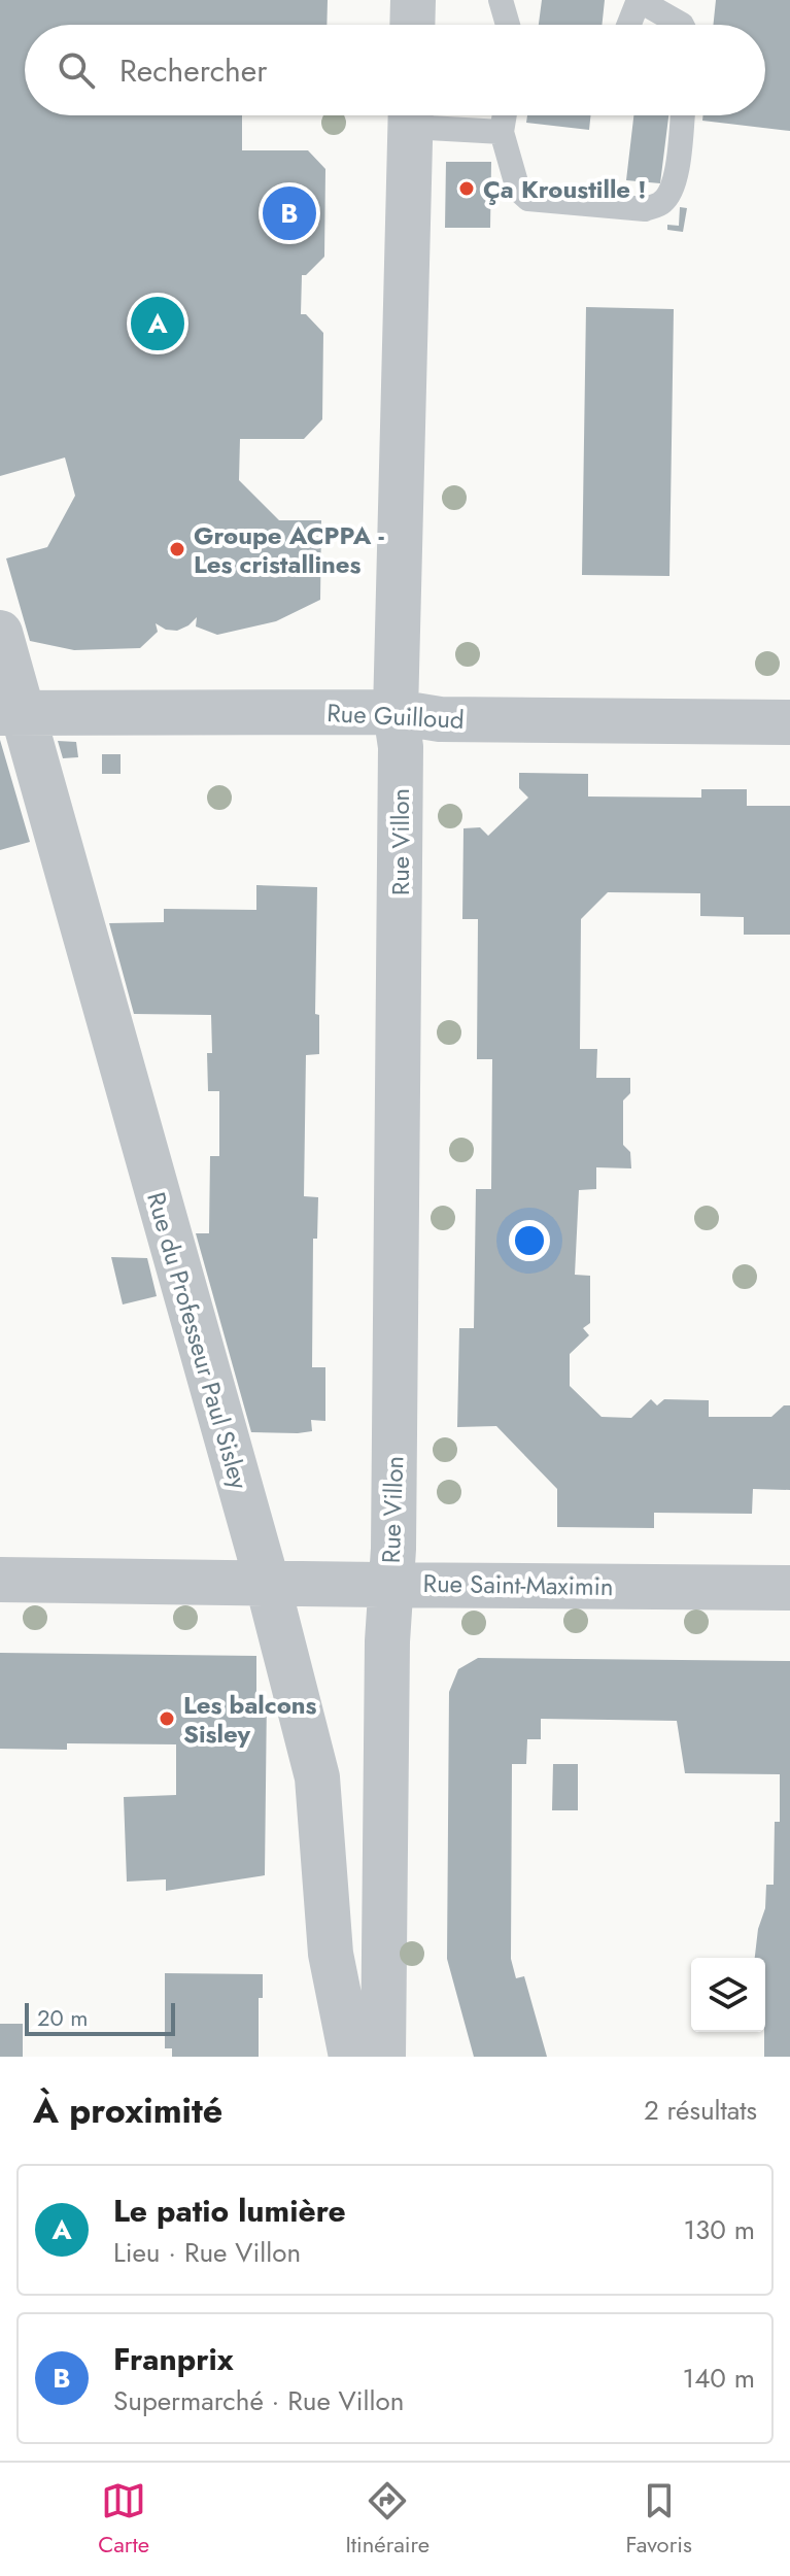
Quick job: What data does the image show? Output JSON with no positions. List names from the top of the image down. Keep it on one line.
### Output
{"streets":{"street":["Rue Guilloud","Rue Villon","Rue du Professeur Paul Sisley","Rue Saint-Maximin"]},"crossings":[["Rue Guilloud","Rue Villon"],["Rue Guilloud","Rue du Professeur Paul Sisley"],["Rue Villon","Rue Saint-Maximin"],["Rue du Professeur Paul Sisley","Rue Saint-Maximin"]],"places":["Ça Kroustille !","Groupe ACPPA - Les cristallines","Les balcons Sisley"],"scale_bar":"20 m","page":{"search":"Rechercher","pins":["B","A"],"scale":"20 m","heading":["À proximité","2 résultats"],"list":[{"mark":"A","name":"Le patio lumière","note":"Lieu · Rue Villon","value":"130 m"},{"mark":"B","name":"Franprix","note":"Supermarché · Rue Villon","value":"140 m"}],"nav":["Carte","Itinéraire","Favoris"]}}
